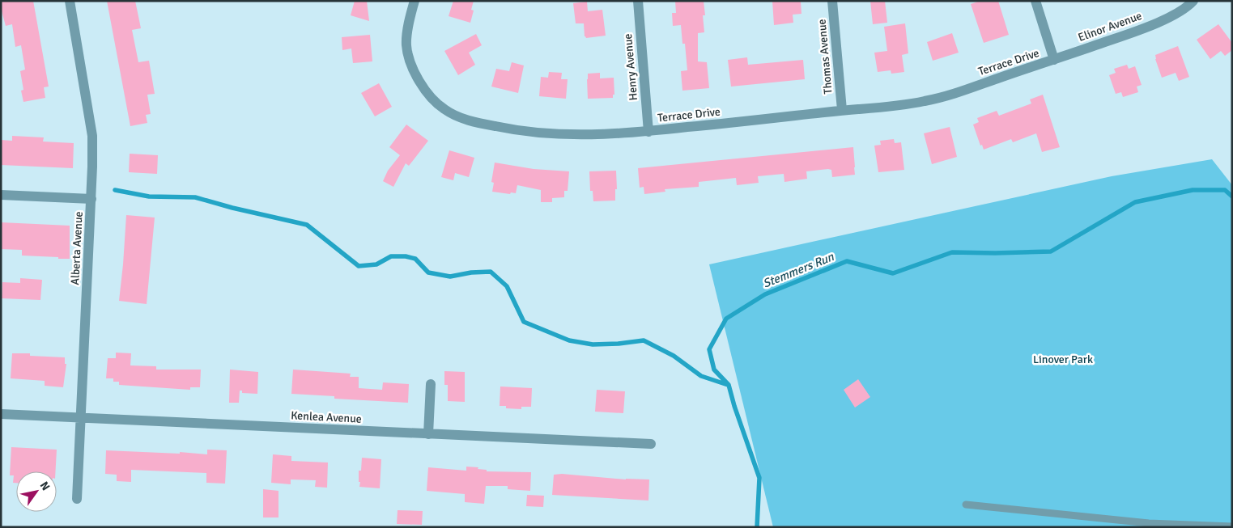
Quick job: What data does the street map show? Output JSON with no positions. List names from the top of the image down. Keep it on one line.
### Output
{"streets":{"street":["Elinor Avenue","Thomas Avenue","Terrace Drive","Henry Avenue","Alberta Avenue","Kenlea Avenue"]},"crossings":[["Elinor Avenue","Terrace Drive"],["Thomas Avenue","Terrace Drive"],["Terrace Drive","Henry Avenue"],["Alberta Avenue","Kenlea Avenue"]],"water":["Stemmers Run"],"parks":["Linover Park"],"north":"top right"}
